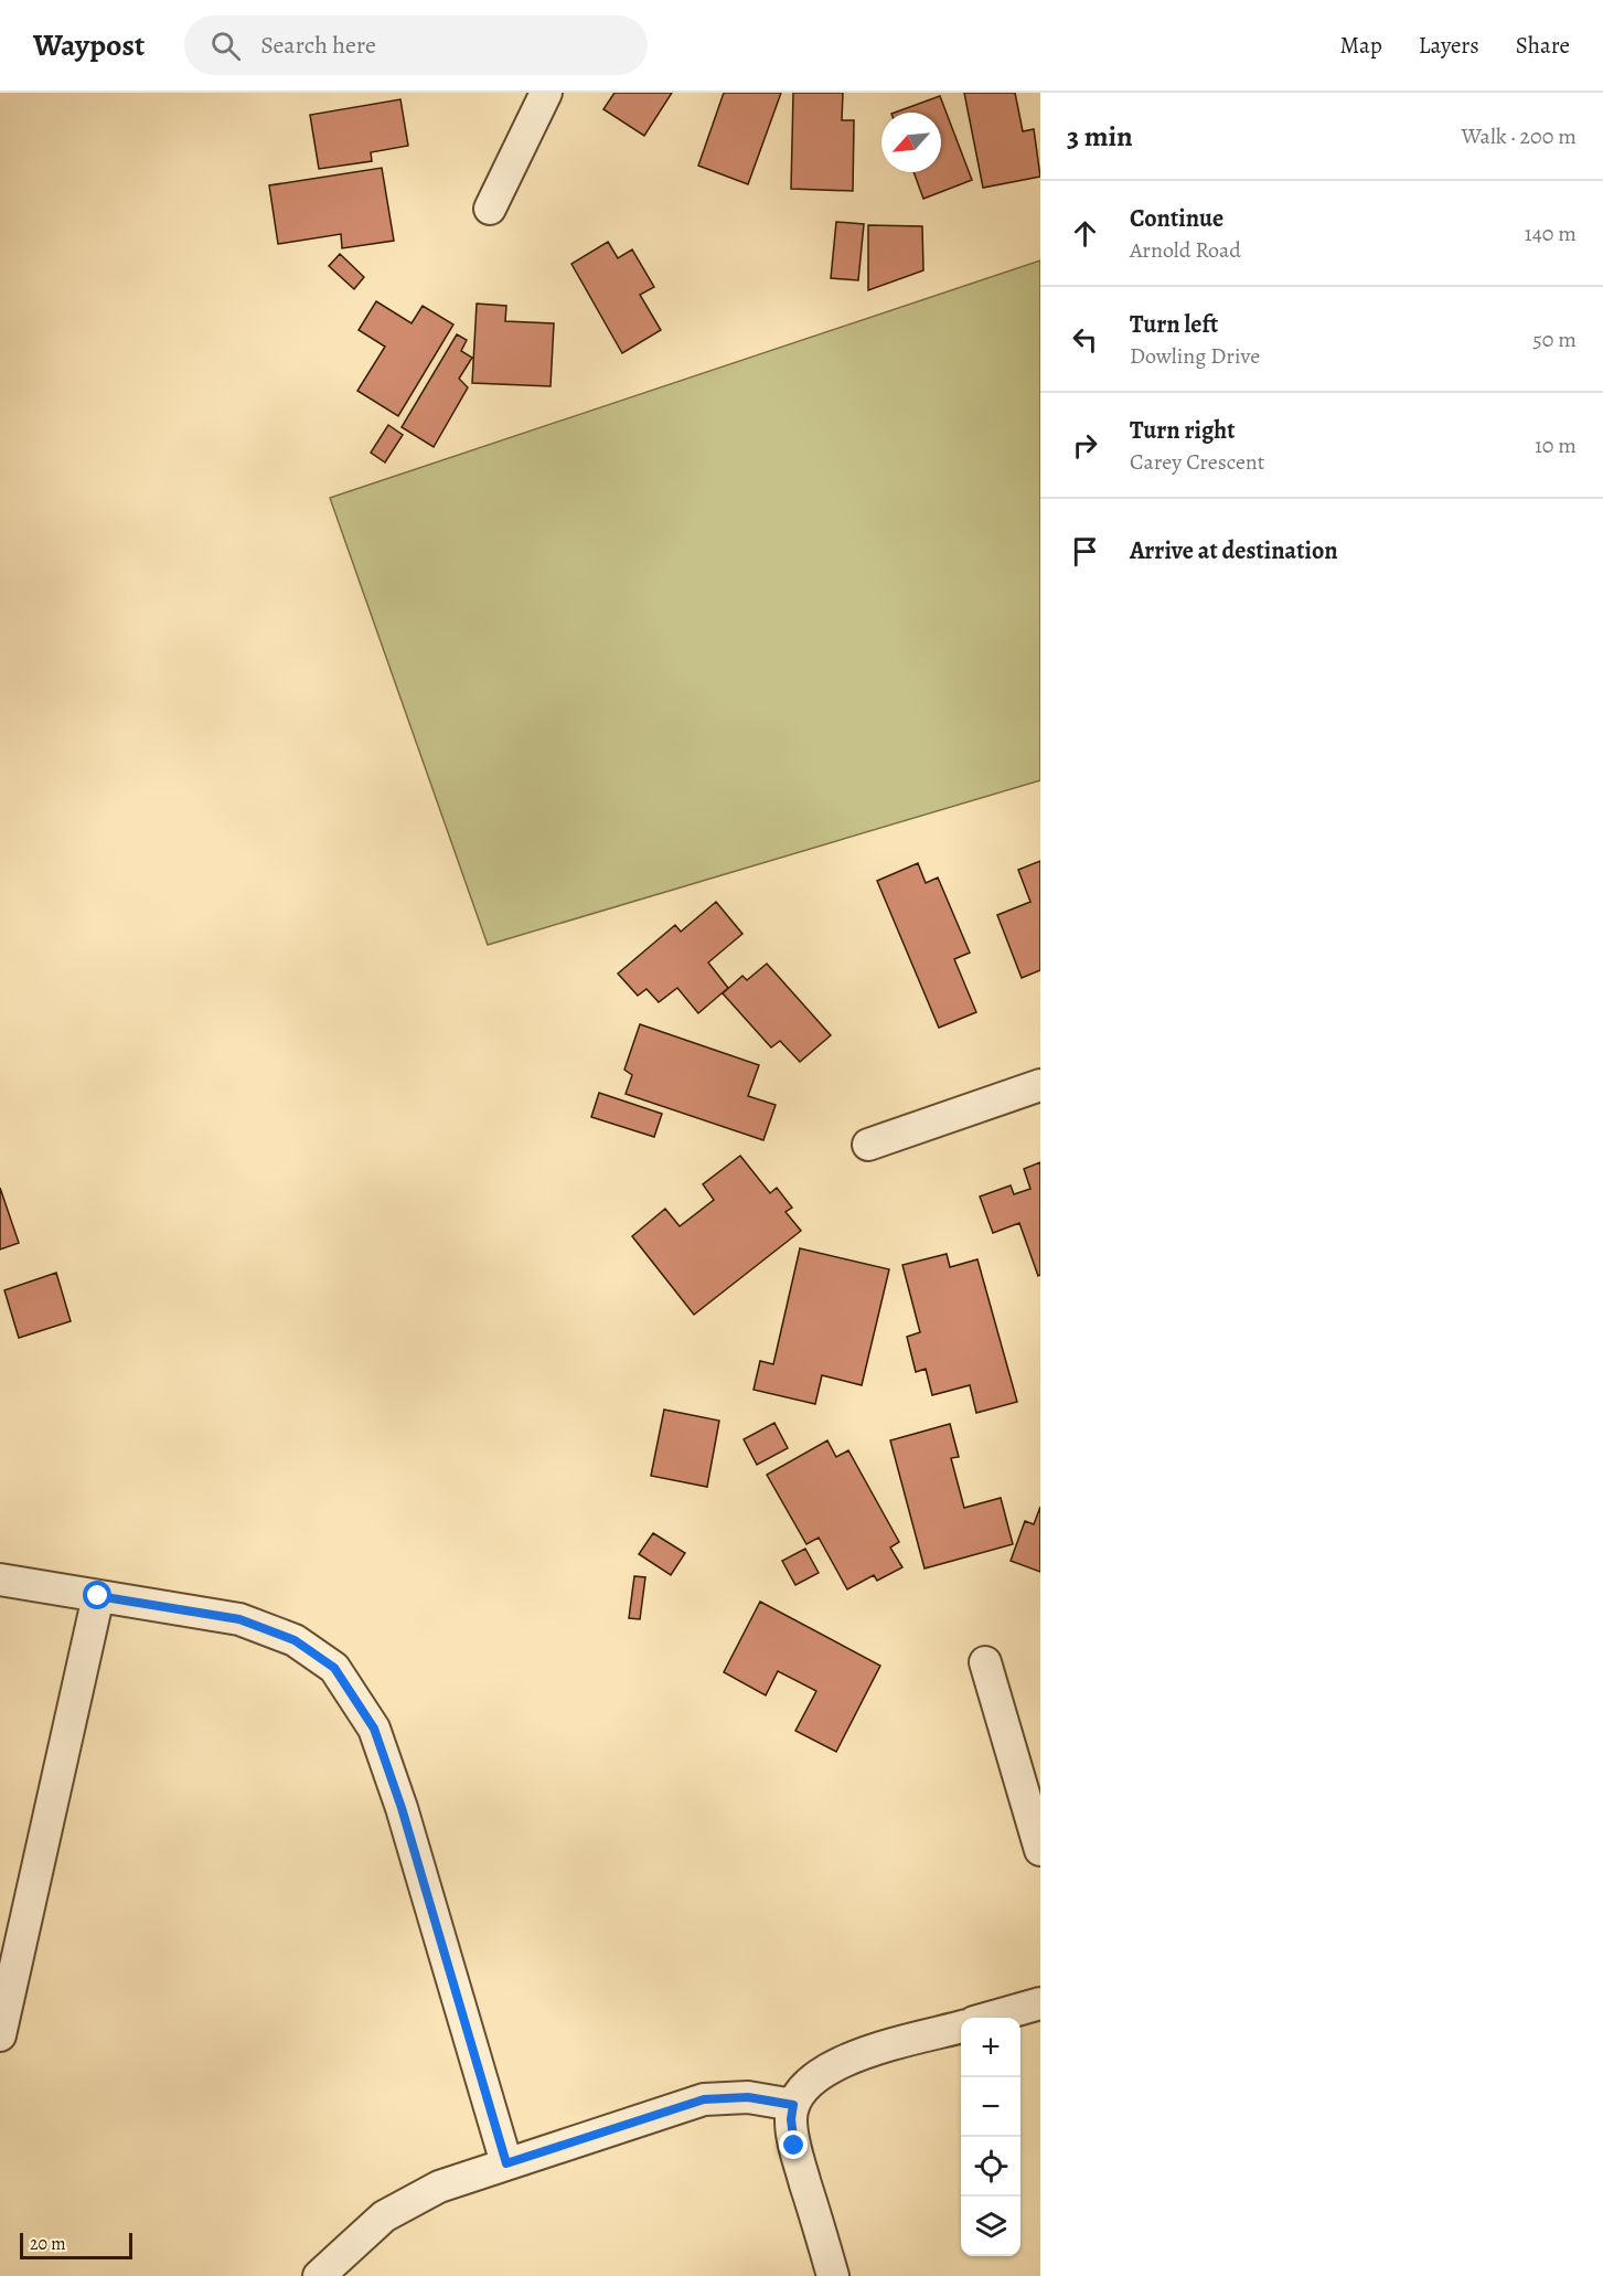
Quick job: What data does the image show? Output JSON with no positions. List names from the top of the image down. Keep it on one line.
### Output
{"scale_bar":"20 m","north":"bottom left","page":{"header":"Waypost","search":"Search here","nav":["Map","Layers","Share"],"heading":["3 min","Walk · 200 m"],"list":[["Continue","Arnold Road","140 m"],["Turn left","Dowling Drive","50 m"],["Turn right","Carey Crescent","10 m"],"Arrive at destination"],"map_buttons":["+","−"],"scale":"20 m"}}
